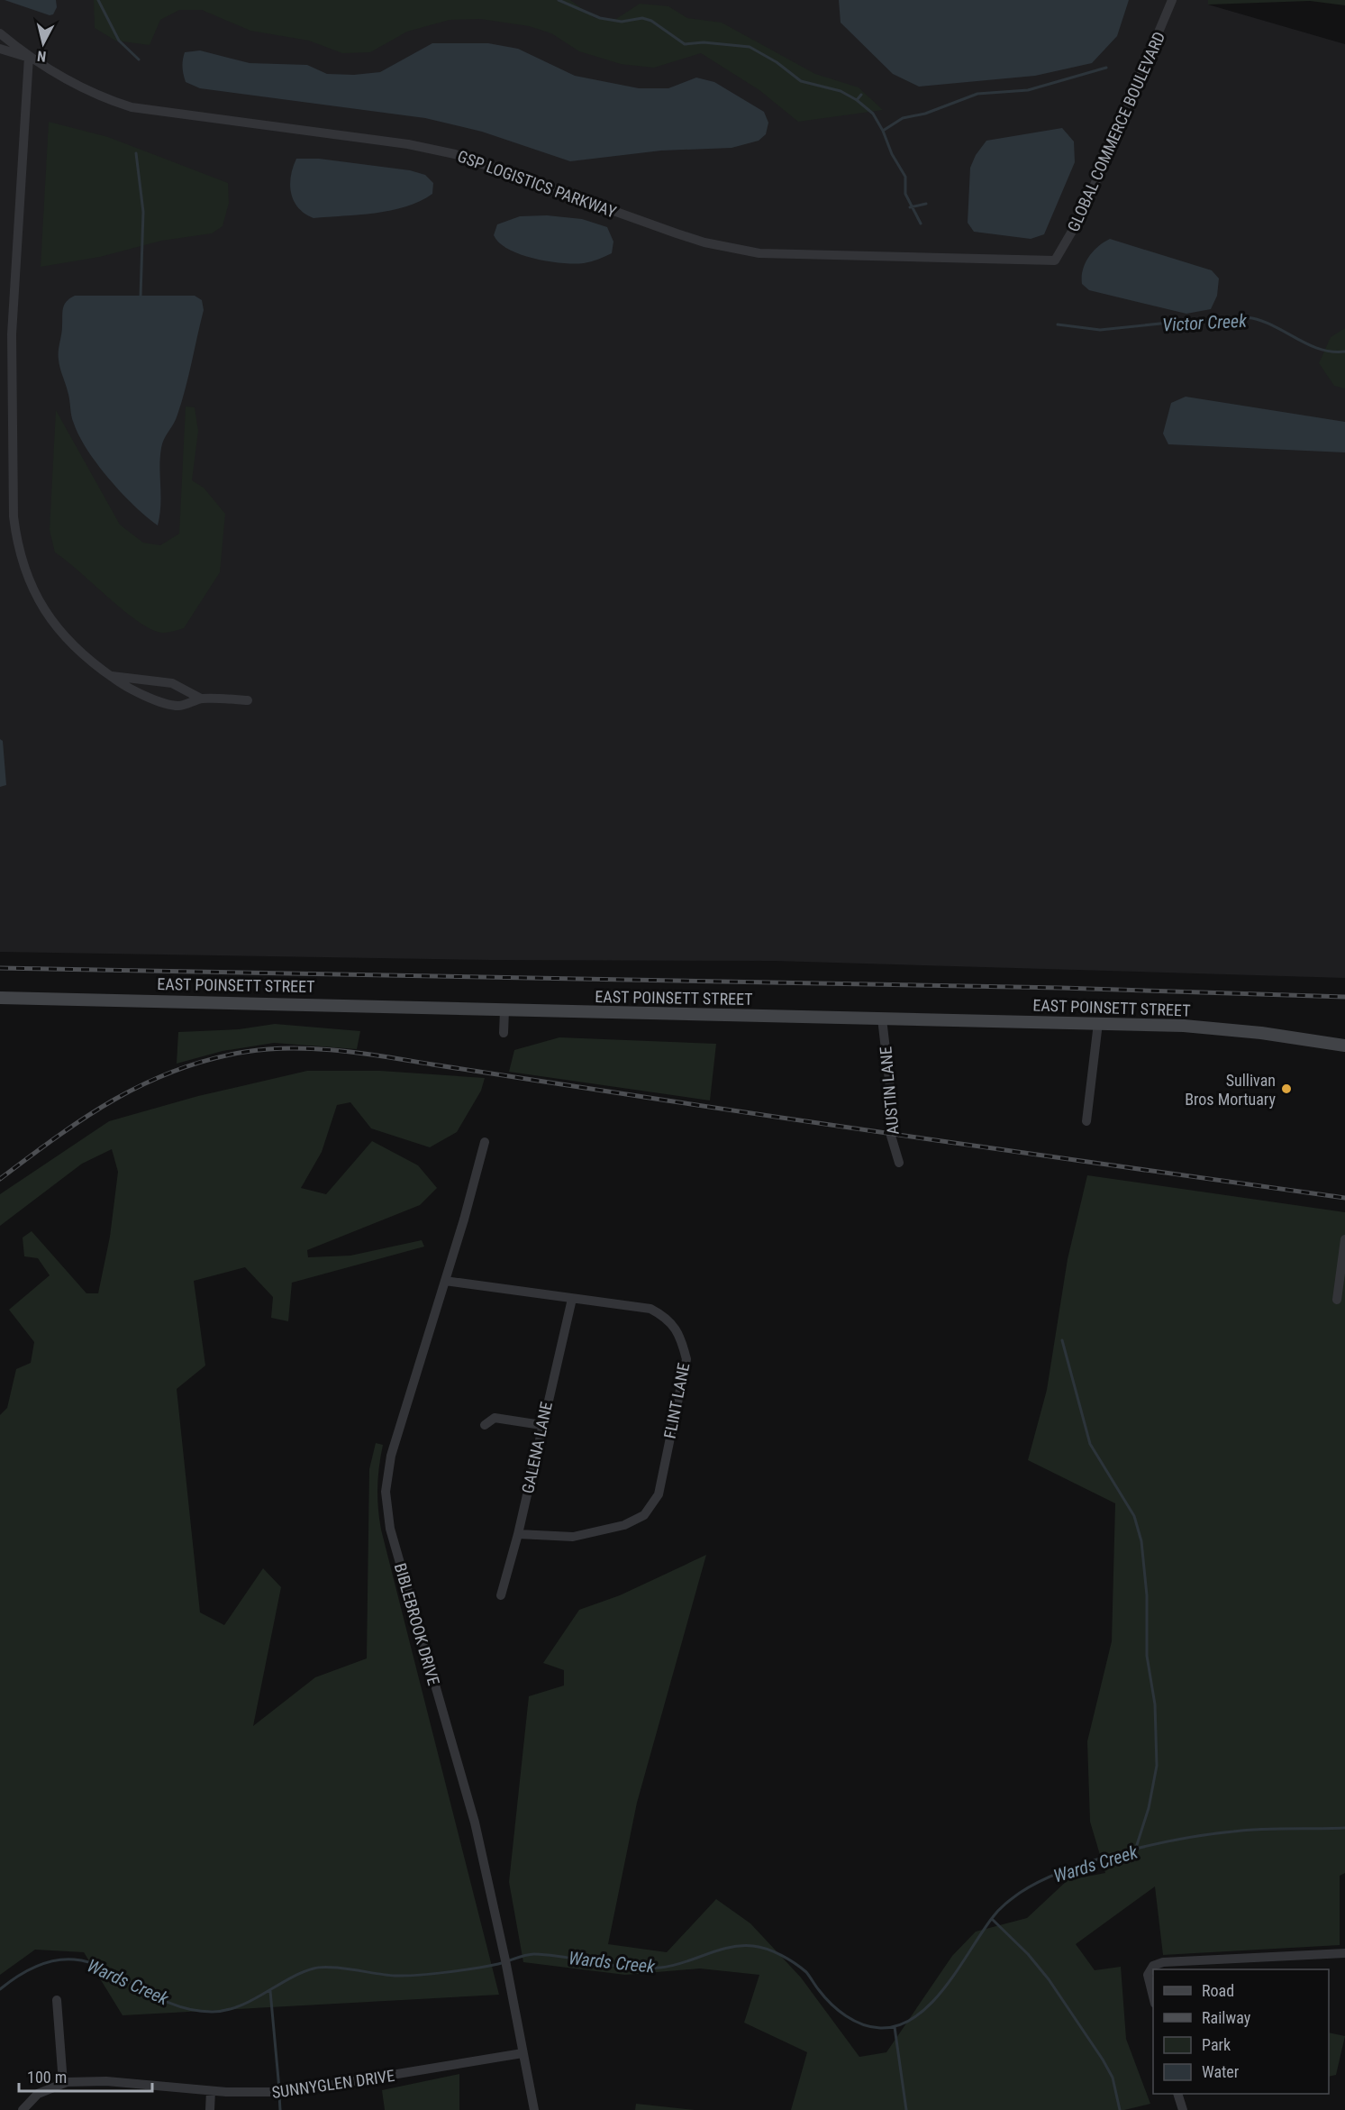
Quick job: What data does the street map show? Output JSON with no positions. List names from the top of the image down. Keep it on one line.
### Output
{"streets":{"main road":["EAST POINSETT STREET"],"street":["GLOBAL COMMERCE BOULEVARD","GSP LOGISTICS PARKWAY","AUSTIN LANE","FLINT LANE","GALENA LANE","BIBLEBROOK DRIVE","SUNNYGLEN DRIVE"]},"crossings":[["GLOBAL COMMERCE BOULEVARD","GSP LOGISTICS PARKWAY"],["EAST POINSETT STREET","AUSTIN LANE"],["FLINT LANE","GALENA LANE"],["FLINT LANE","BIBLEBROOK DRIVE"],["BIBLEBROOK DRIVE","SUNNYGLEN DRIVE"]],"water":["Victor Creek","Wards Creek"],"places":["Sullivan Bros Mortuary"],"legend":["Road","Railway","Park","Water"],"scale_bar":"100 m","north":"bottom"}
